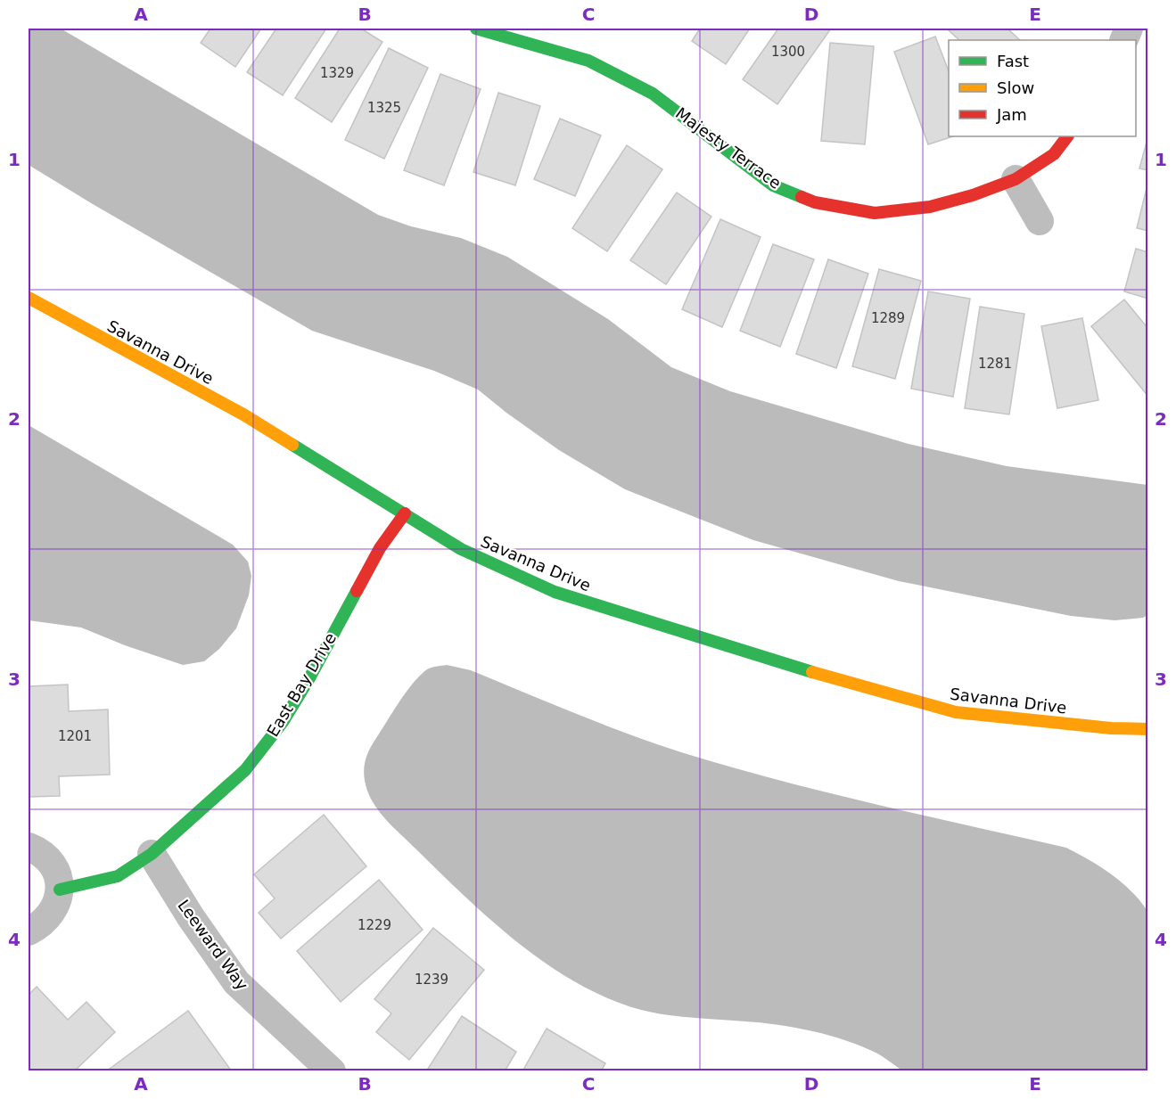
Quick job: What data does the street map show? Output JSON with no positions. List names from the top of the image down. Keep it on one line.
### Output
{"streets":{"street":["Majesty Terrace","Savanna Drive","East Bay Drive","Leeward Way"]},"crossings":[["Savanna Drive","East Bay Drive"],["East Bay Drive","Leeward Way"]],"house_numbers":["1300","1329","1325","1289","1281","1201","1229","1239"],"legend":["Fast","Slow","Jam"],"grid":{"columns":["A","B","C","D","E"],"rows":["1","2","3","4"]}}
